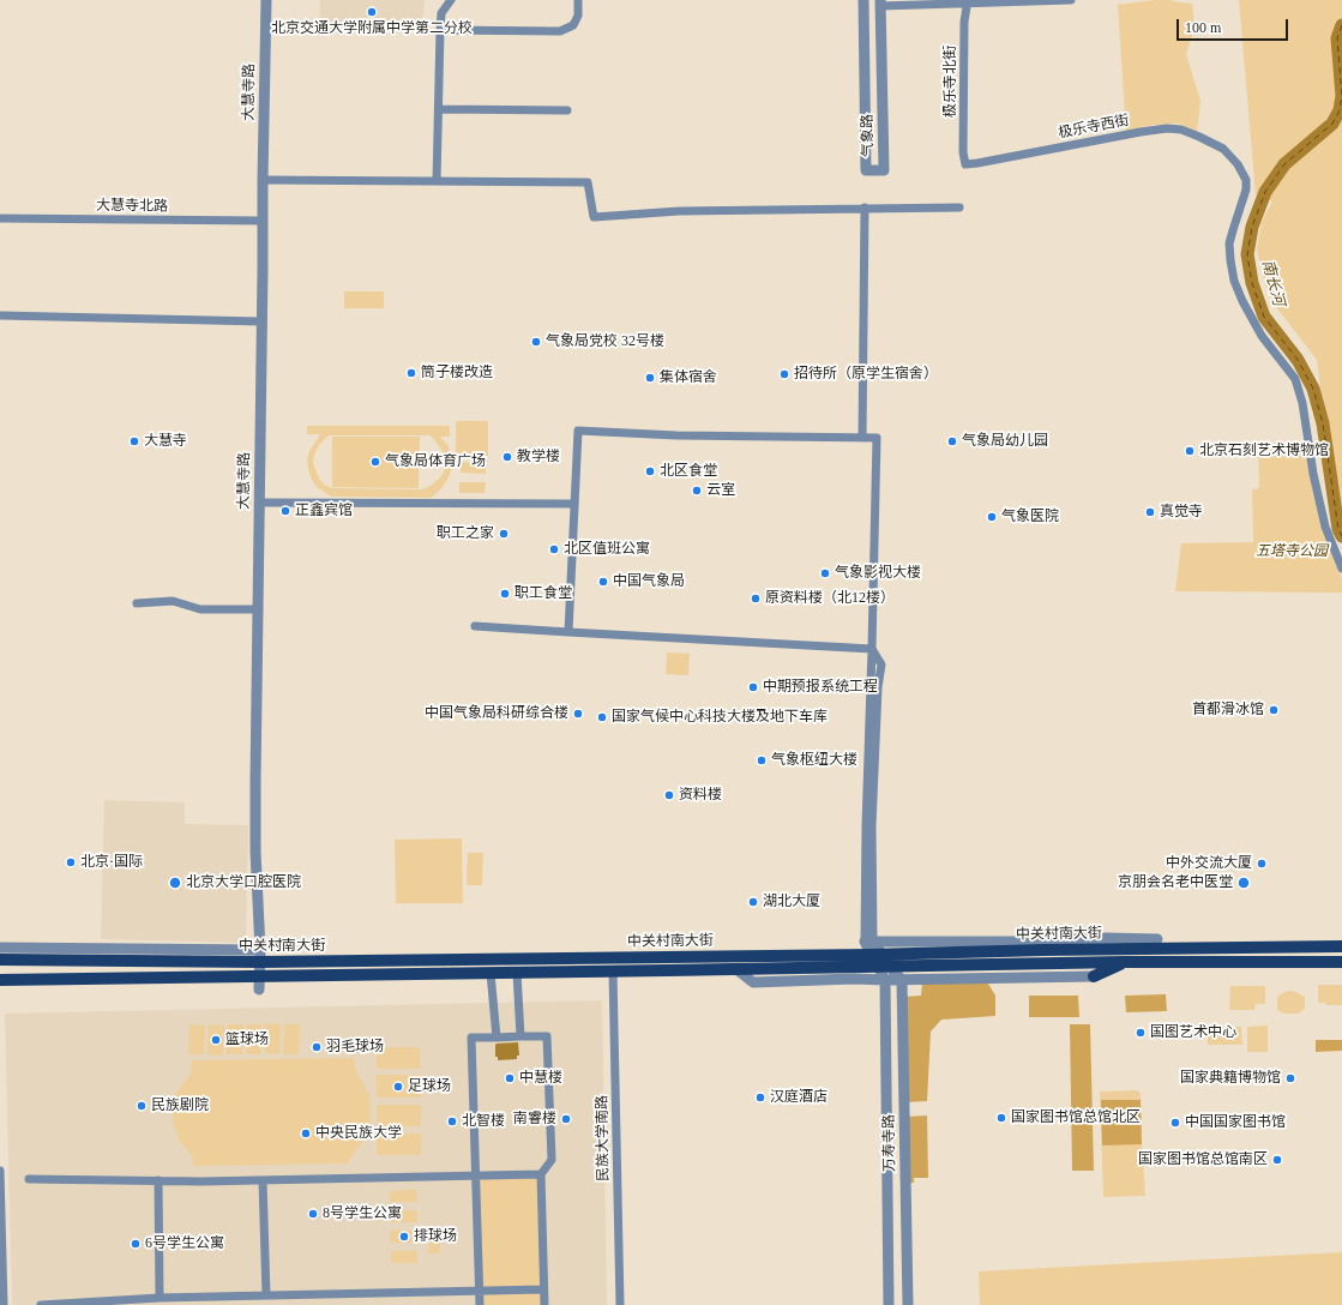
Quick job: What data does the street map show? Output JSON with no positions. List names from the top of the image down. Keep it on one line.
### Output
{"streets":{"main road":["中关村南大街"],"street":["极乐寺北街","大慧寺路","极乐寺西街","气象路","大慧寺北路","民族大学南路","万寿寺路"]},"crossings":[["极乐寺北街","极乐寺西街"],["大慧寺路","大慧寺北路"],["大慧寺路","中关村南大街"],["中关村南大街","民族大学南路"]],"water":["南长河"],"parks":["五塔寺公园"],"places":["北京交通大学附属中学第二分校","气象局党校 32号楼","筒子楼改造","招待所（原学生宿舍）","集体宿舍","大慧寺","气象局幼儿园","北京石刻艺术博物馆","教学楼","气象局体育广场","北区食堂","云室","正鑫宾馆","真觉寺","气象医院","职工之家","北区值班公寓","气象影视大楼","中国气象局","职工食堂","原资料楼（北12楼）","中期预报系统工程","首都滑冰馆","中国气象局科研综合楼","国家气候中心科技大楼及地下车库","气象枢纽大楼","资料楼","北京·国际","中外交流大厦","北京大学口腔医院","京朋会名老中医堂","湖北大厦","国图艺术中心","篮球场","羽毛球场","中慧楼","国家典籍博物馆","足球场","汉庭酒店","民族剧院","国家图书馆总馆北区","南睿楼","北智楼","中国国家图书馆","中央民族大学","国家图书馆总馆南区","8号学生公寓","排球场","6号学生公寓"],"scale_bar":"100 m"}
